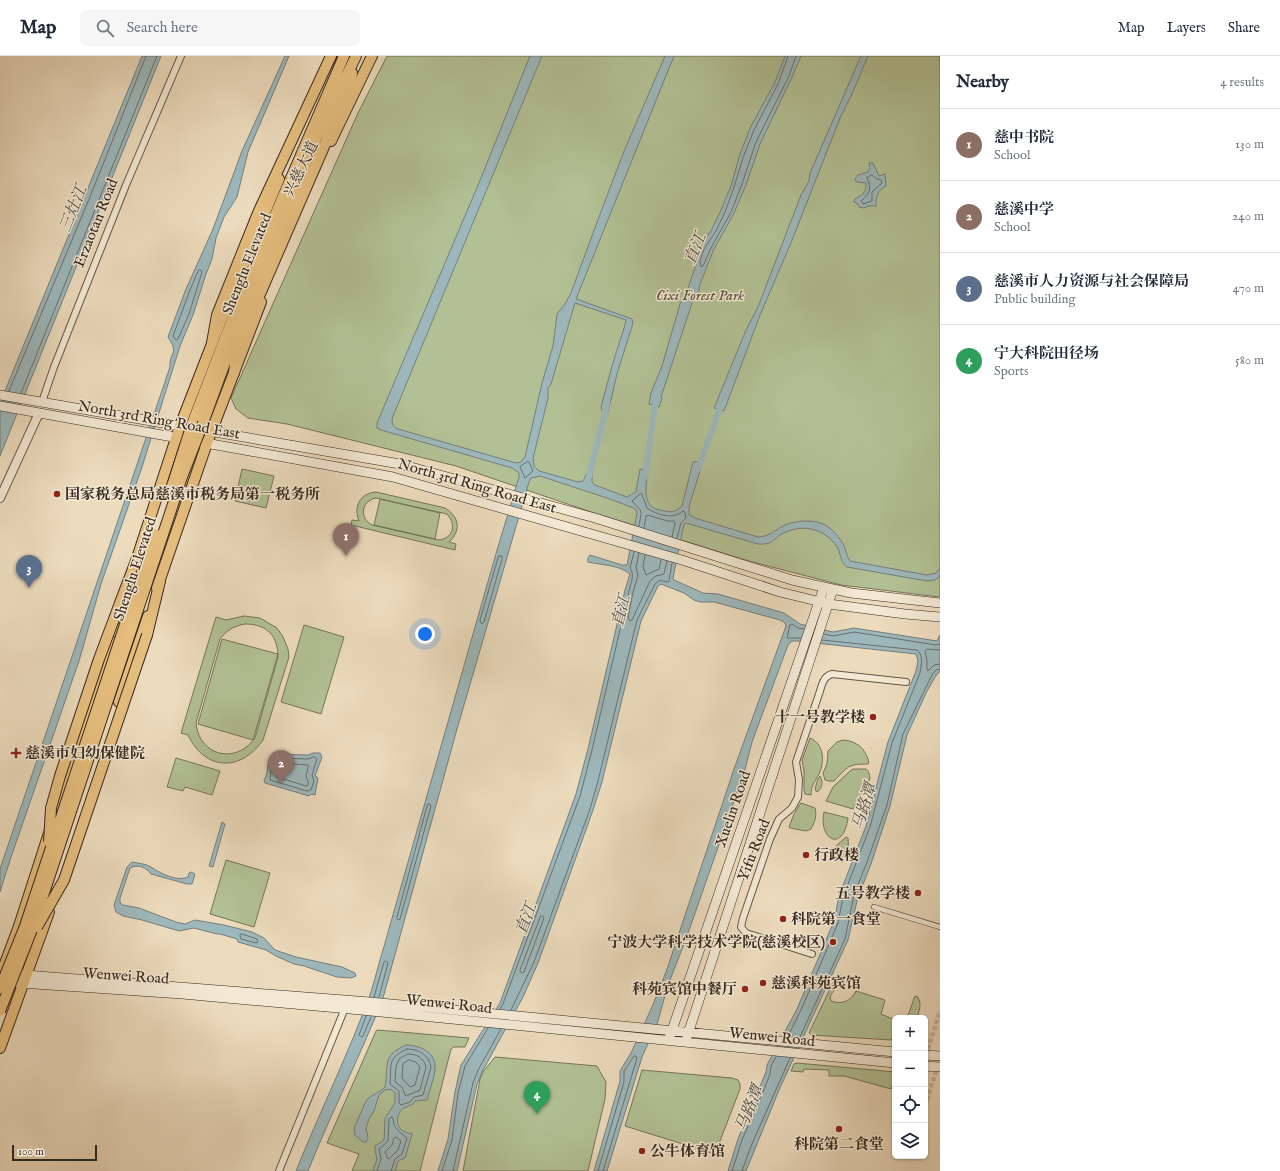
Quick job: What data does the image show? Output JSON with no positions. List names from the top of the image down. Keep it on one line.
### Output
{"streets":{"main road":["兴慈大道","Shenglu Elevated","North 3rd Ring Road East","Xuelin Road","Wenwei Road"],"street":["Erzaotan Road","Yifu Road"]},"crossings":[["兴慈大道","North 3rd Ring Road East"],["Erzaotan Road","North 3rd Ring Road East"],["North 3rd Ring Road East","Xuelin Road"],["Xuelin Road","Wenwei Road"]],"water":["三灶江","直江","马路潭"],"parks":["Cixi Forest Park"],"places":{"other":["国家税务总局慈溪市税务局第一税务所","十一号教学楼","行政楼","五号教学楼","科院第一食堂","宁波大学科学技术学院(慈溪校区)","慈溪科苑宾馆","科苑宾馆中餐厅","科院第二食堂","公牛体育馆"],"health":["慈溪市妇幼保健院"]},"scale_bar":"100 m","page":{"header":"Map","search":"Search here","nav":["Map","Layers","Share"],"heading":["Nearby","4 results"],"list":[{"mark":"1","name":"慈中书院","note":"School","value":"130 m"},{"mark":"2","name":"慈溪中学","note":"School","value":"240 m"},{"mark":"3","name":"慈溪市人力资源与社会保障局","note":"Public building","value":"470 m"},{"mark":"4","name":"宁大科院田径场","note":"Sports","value":"580 m"}],"pins":["1","3","2","4"],"map_buttons":["+","−"],"scale":"100 m"}}
